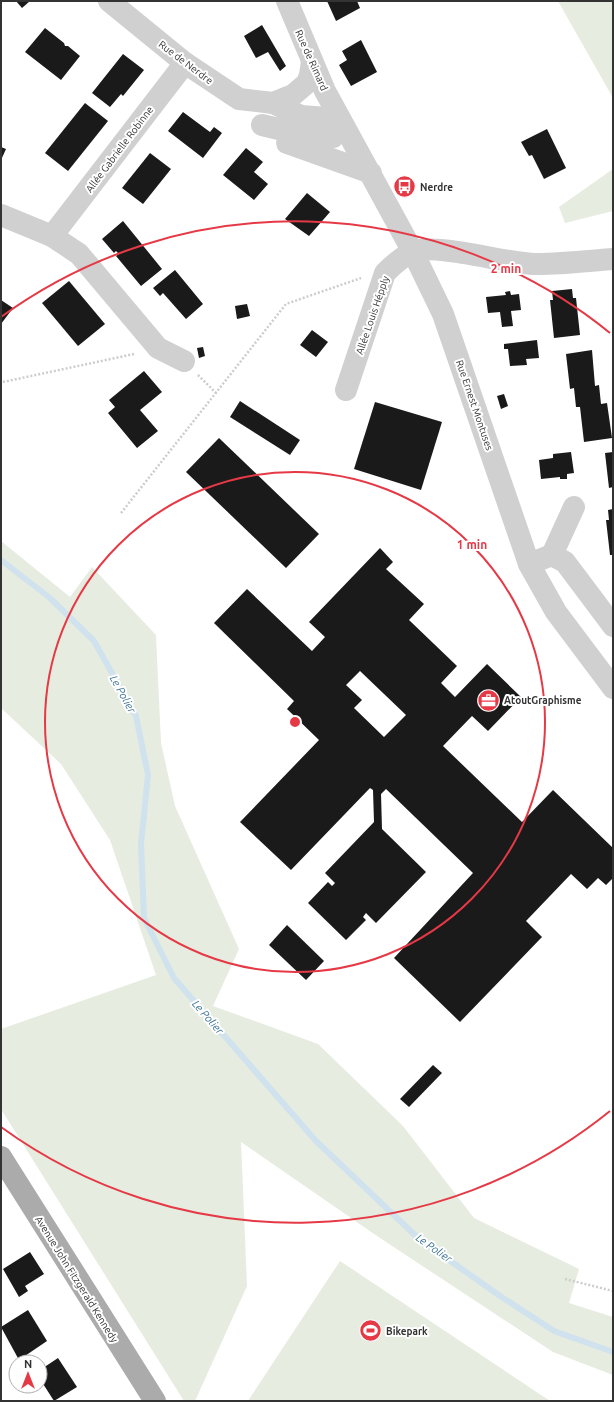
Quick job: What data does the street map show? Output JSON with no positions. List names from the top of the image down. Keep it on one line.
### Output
{"streets":{"main road":["Avenue John Fitzgerald Kennedy"],"street":["Rue de Rimard","Rue de Nerdre","Allée Gabrielle Robinne","Allée Louis Hépply","Rue Ernest Montuses"]},"crossings":[["Rue de Rimard","Rue de Nerdre"],["Rue de Rimard","Rue Ernest Montuses"],["Rue de Nerdre","Allée Gabrielle Robinne"],["Rue de Nerdre","Rue Ernest Montuses"],["Allée Louis Hépply","Rue Ernest Montuses"]],"water":["Le Polier"],"places":{"bus stop":["Nerdre"],"office":["AtoutGraphisme"],"sports":["Bikepark"]},"north":"top","rings":["2 min","1 min"]}
